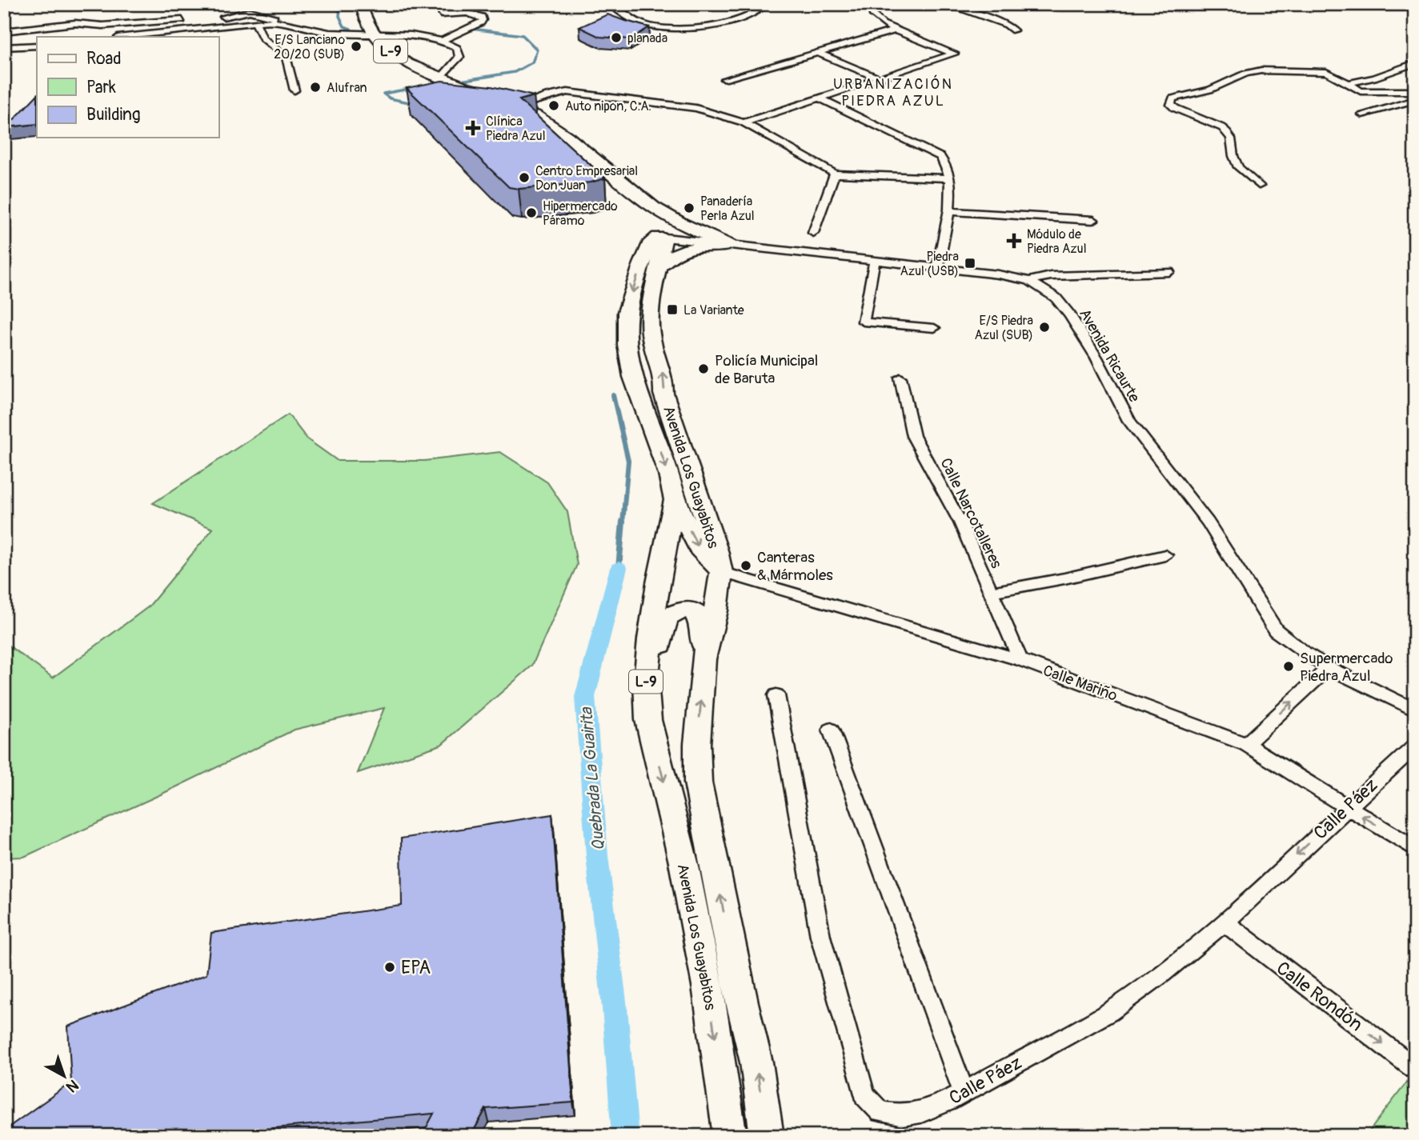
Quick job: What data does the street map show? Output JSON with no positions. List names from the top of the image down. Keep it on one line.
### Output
{"streets":{"main road":["L-9","Avenida Los Guayabitos"],"street":["Avenida Ricaurte","Calle Narcotalleres","Calle Mariño","Calle Páez","Calle Rondón"]},"crossings":[["L-9","Avenida Ricaurte"],["L-9","Avenida Los Guayabitos"],["Avenida Ricaurte","Avenida Los Guayabitos"],["Avenida Los Guayabitos","Calle Mariño"],["Calle Narcotalleres","Calle Mariño"],["Calle Mariño","Calle Páez"],["Calle Páez","Calle Rondón"]],"one_way":["Calle Rondón"],"districts":["URBANIZACIÓN PIEDRA AZUL"],"water":["Quebrada La Guairita"],"places":{"other":["planada","E/S Lanciano 20/20 (SUB)","Alufran","Auto nipon, C.A.","Centro Empresarial Don Juan","Panadería Perla Azul","Hipermercado Páramo","E/S Piedra Azul (SUB)","Policía Municipal de Baruta","Canteras & Mármoles","Supermercado Piedra Azul","EPA"],"health":["Clínica Piedra Azul","Módulo de Piedra Azul"],"transit":["Piedra Azul (USB)","La Variante"]},"legend":["Road","Park","Building"],"north":"bottom right"}
